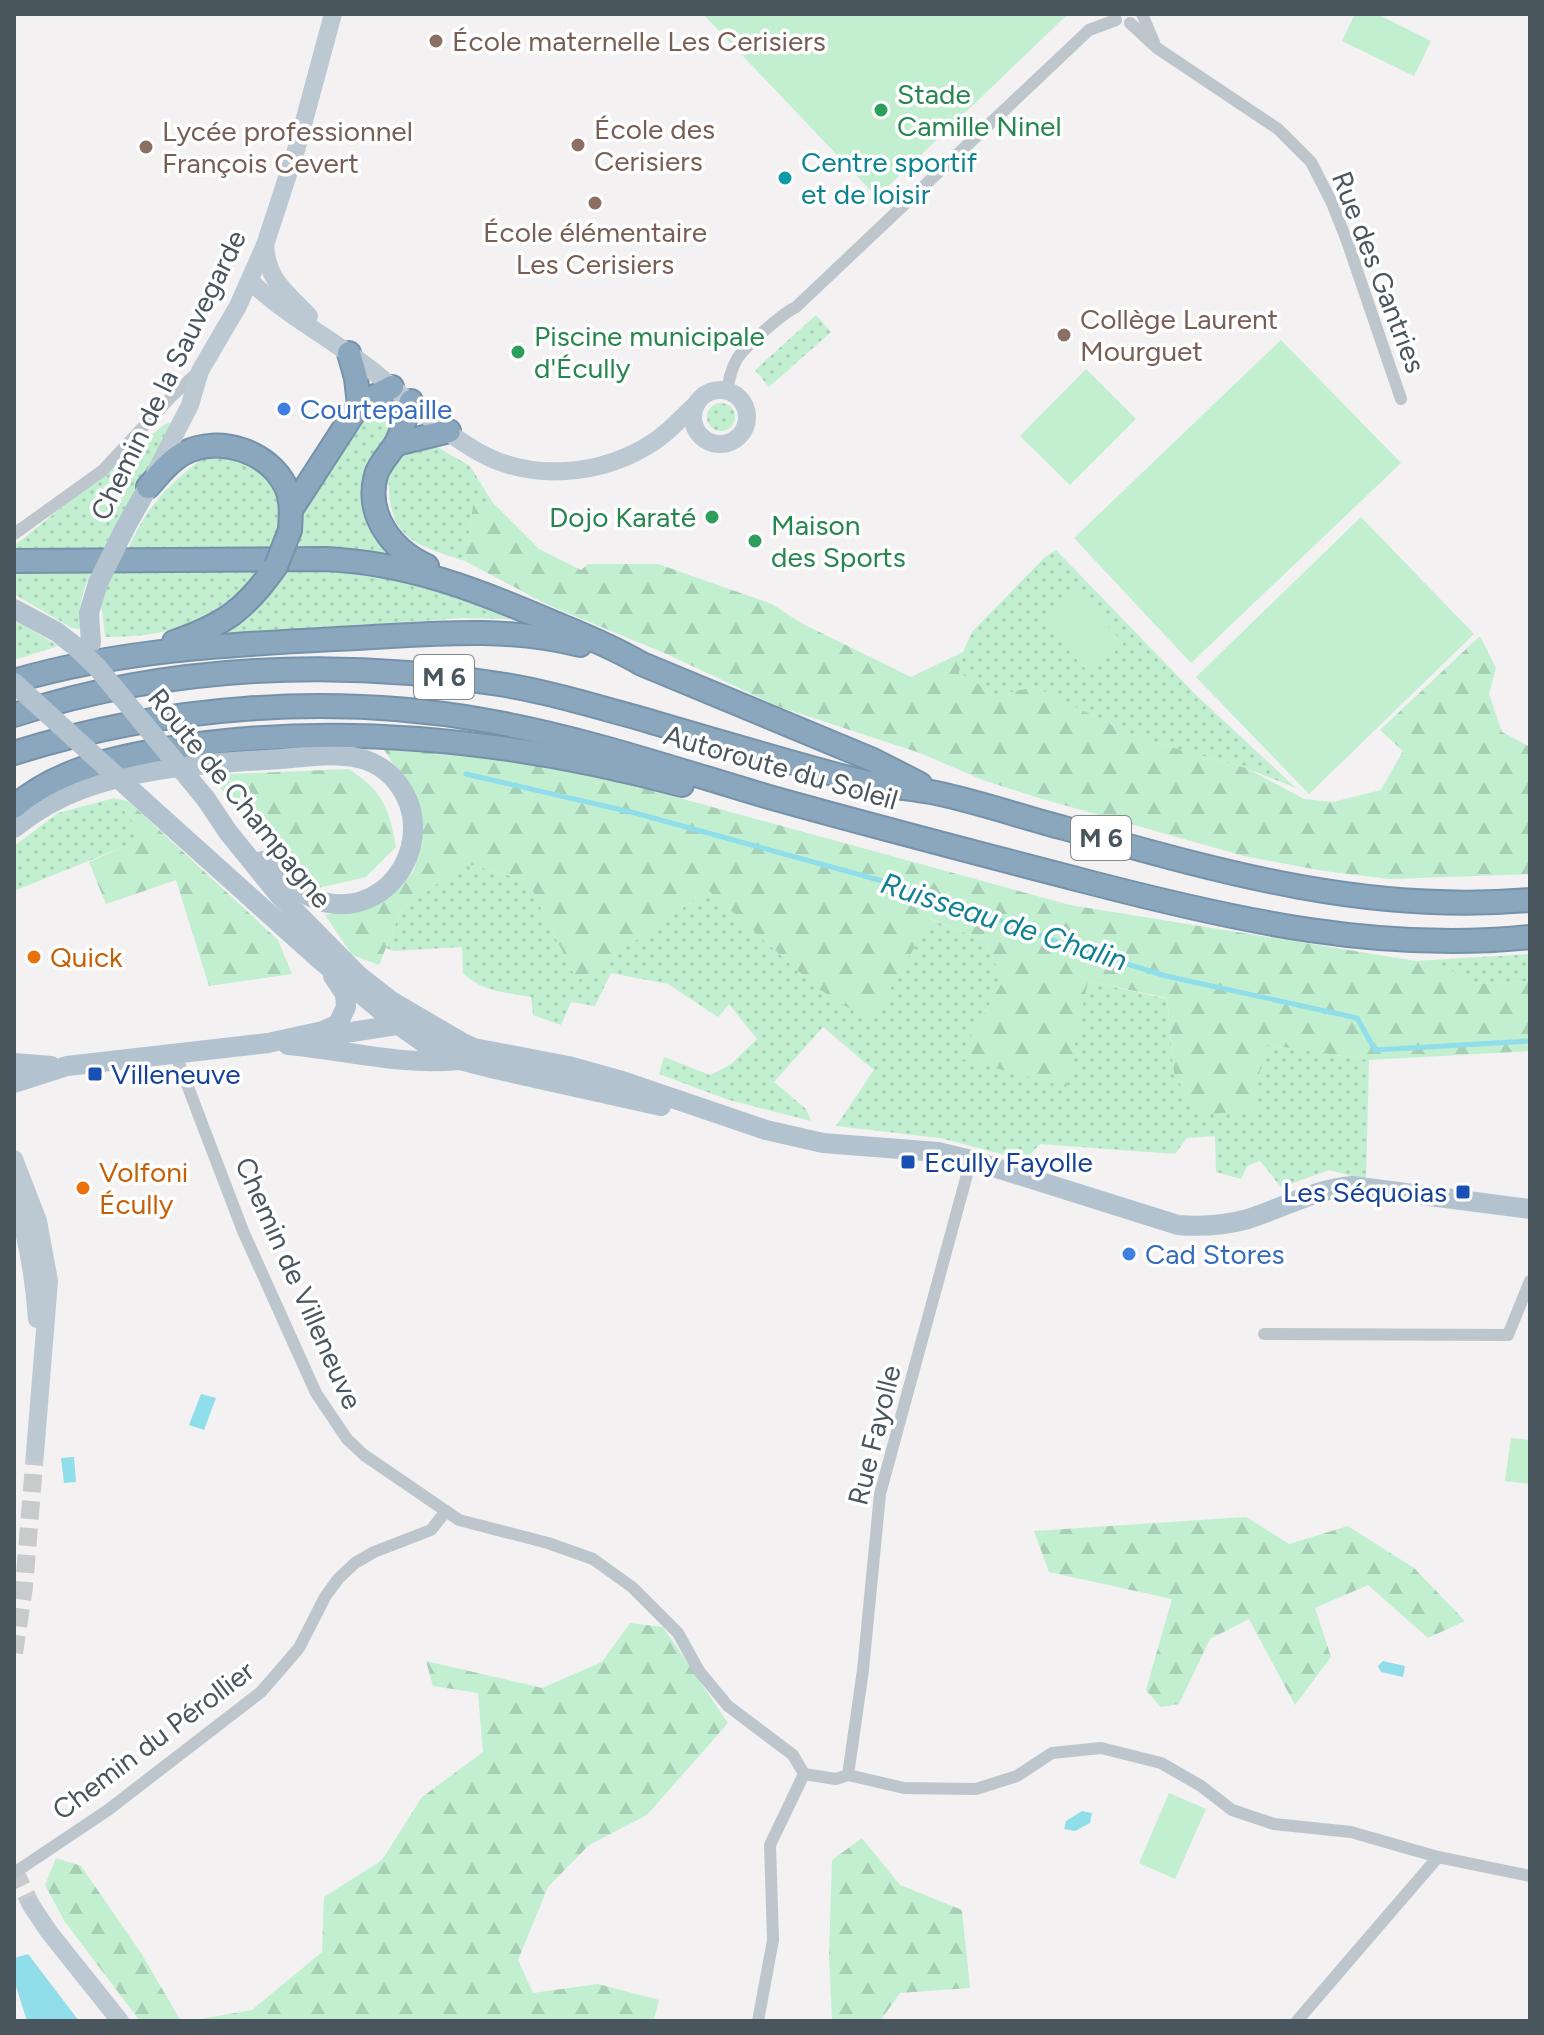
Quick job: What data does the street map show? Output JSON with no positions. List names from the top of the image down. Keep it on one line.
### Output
{"streets":{"highway":["M 6","Autoroute du Soleil"],"main road":["Chemin de la Sauvegarde","Route de Champagne"],"street":["Rue des Gantries","Chemin de Villeneuve","Rue Fayolle","Chemin du Pérollier"]},"crossings":[["Chemin de la Sauvegarde","Route de Champagne"],["Route de Champagne","Rue Fayolle"],["Chemin de Villeneuve","Chemin du Pérollier"]],"water":["Ruisseau de Chalin"],"places":{"other":["École maternelle Les Cerisiers","Stade Camille Ninel","École des Cerisiers","Lycée professionnel François Cevert","Centre sportif et de loisir","École élémentaire Les Cerisiers","Collège Laurent Mourguet","Piscine municipale d'Écully","Courtepaille","Dojo Karaté","Maison des Sports","Quick","Volfoni Écully","Cad Stores"],"transit":["Villeneuve","Ecully Fayolle","Les Séquoias"]}}
